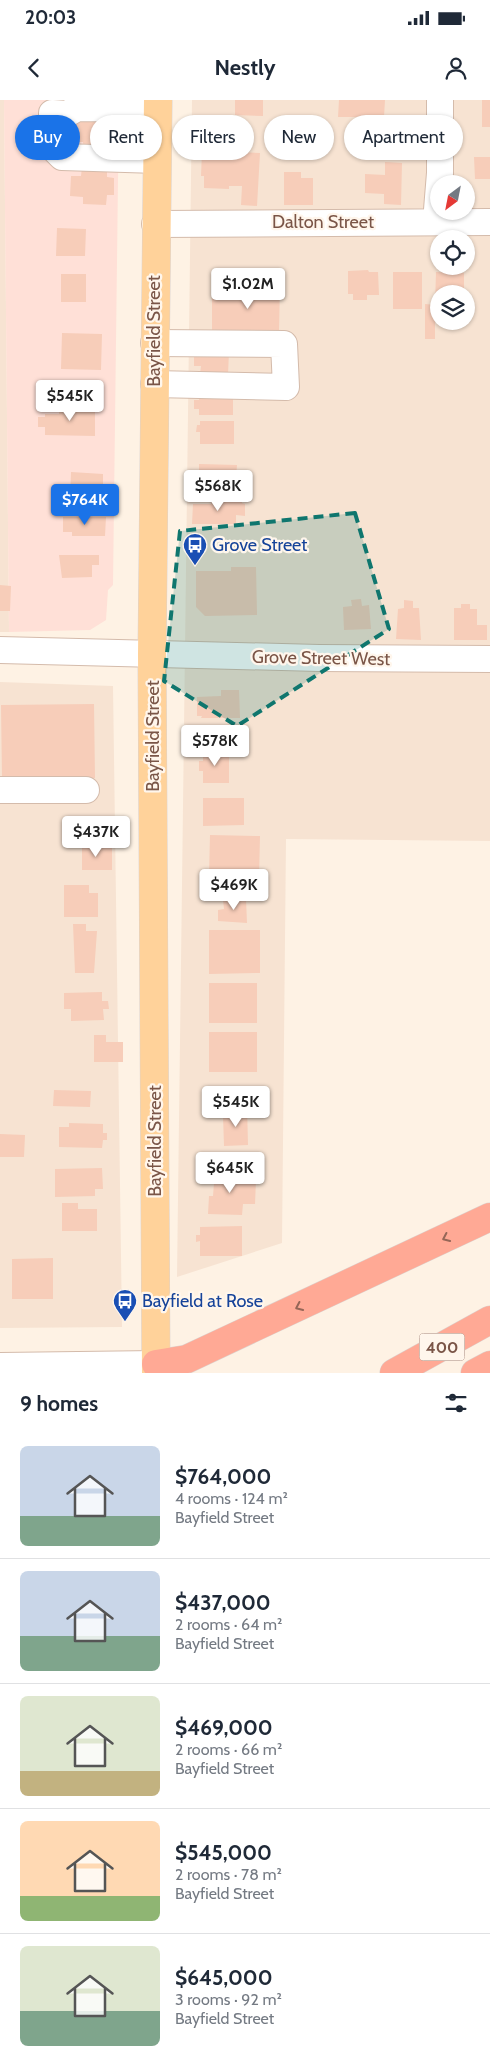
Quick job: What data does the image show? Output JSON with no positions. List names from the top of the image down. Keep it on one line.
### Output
{"streets":{"highway":["400"],"main road":["Bayfield Street"],"street":["Dalton Street","Grove Street West"]},"crossings":[["Dalton Street","Bayfield Street"],["Bayfield Street","Grove Street West"]],"places":{"bus stop":["Grove Street","Bayfield at Rose"]},"north":"bottom left","page":{"status":"20:03","header":"Nestly","chip":["Buy","Rent","Filters","New","Apartment"],"price":["$1.02M","$545K","$568K","$764K","$578K","$437K","$469K","$545K","$645K"],"heading":"9 homes","list":[{"name":"$764,000","note":"4 rooms · 124 m² · Bayfield Street"},{"name":"$437,000","note":"2 rooms · 64 m² · Bayfield Street"},{"name":"$469,000","note":"2 rooms · 66 m² · Bayfield Street"},{"name":"$545,000","note":"2 rooms · 78 m² · Bayfield Street"},{"name":"$645,000","note":"3 rooms · 92 m² · Bayfield Street"}]}}
